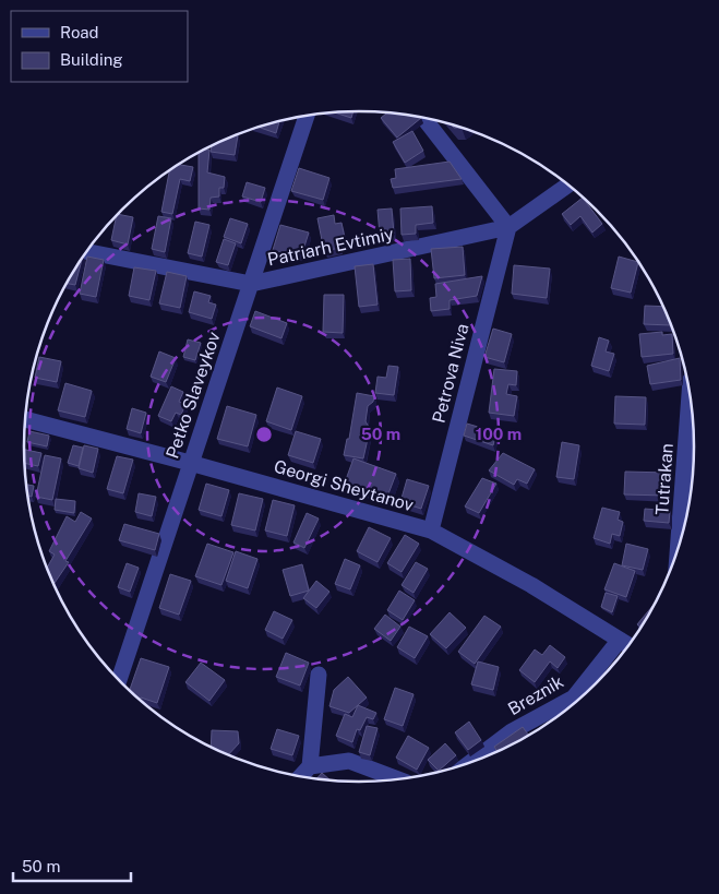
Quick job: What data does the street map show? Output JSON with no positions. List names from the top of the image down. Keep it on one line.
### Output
{"streets":{"street":["Patriarh Evtimiy","Petrova Niva","Petko Slaveykov","Tutrakan","Georgi Sheytanov","Breznik"]},"crossings":[["Patriarh Evtimiy","Petrova Niva"],["Patriarh Evtimiy","Petko Slaveykov"],["Petrova Niva","Georgi Sheytanov"],["Petko Slaveykov","Georgi Sheytanov"],["Georgi Sheytanov","Breznik"]],"legend":["Road","Building"],"scale_bar":"50 m","rings":["50 m","100 m"]}
